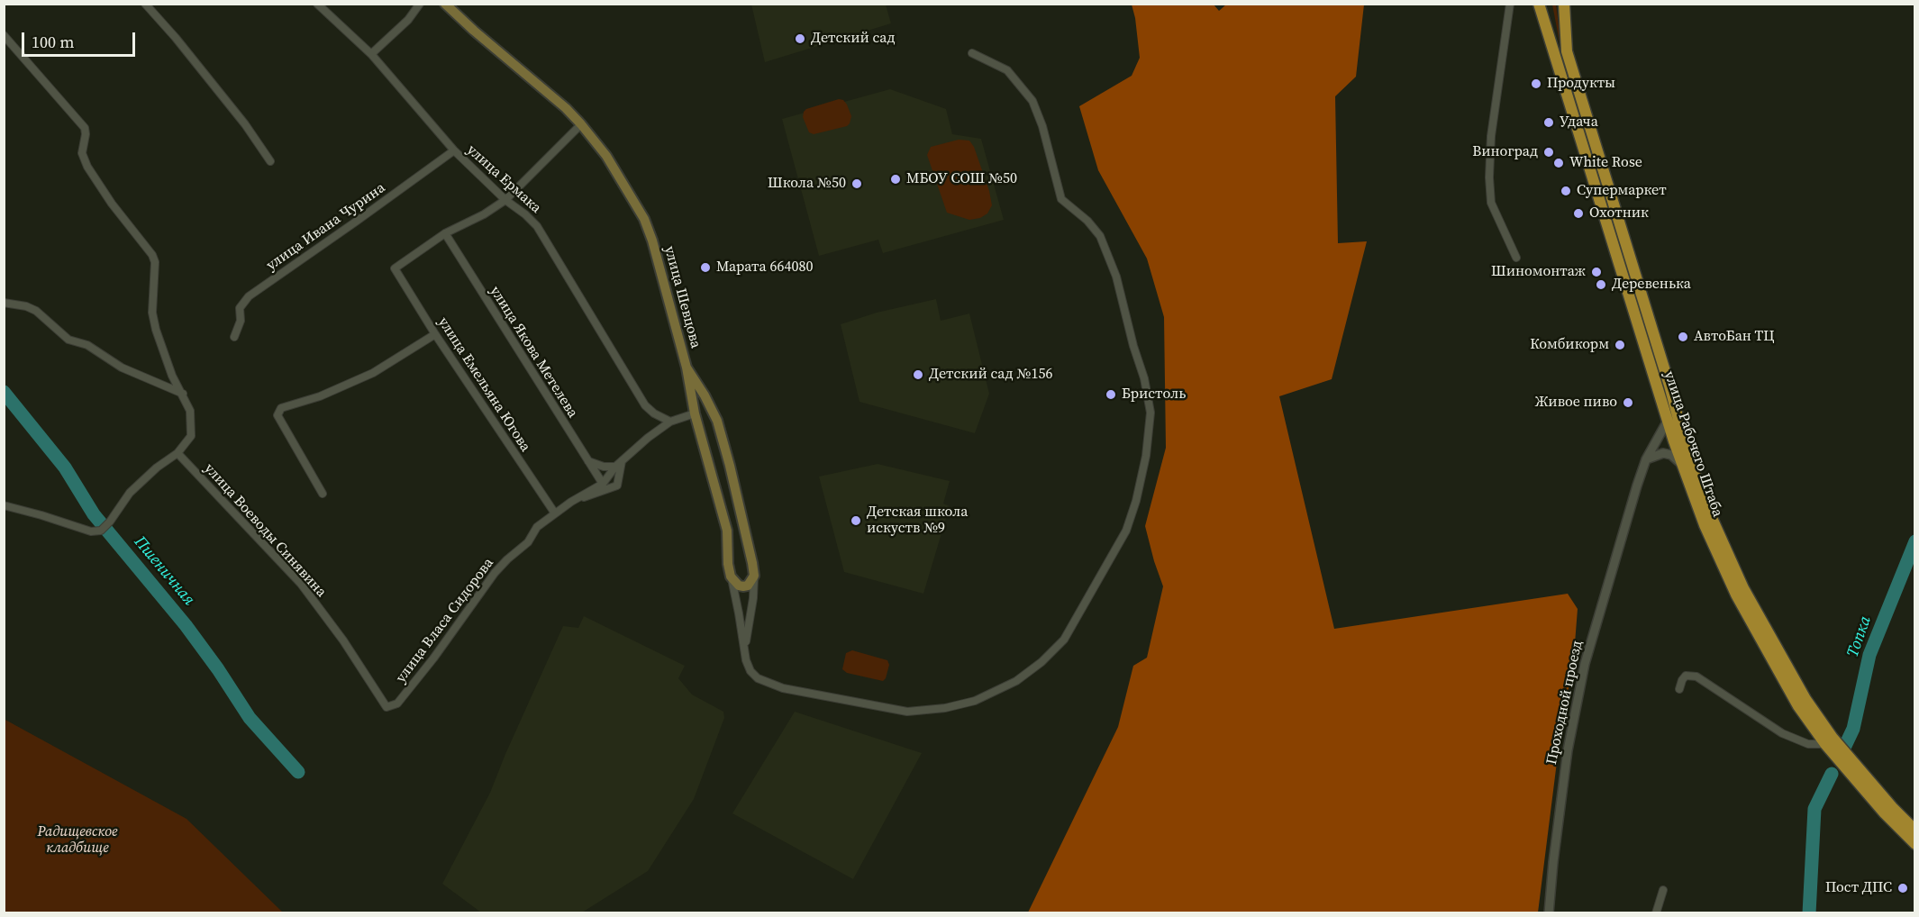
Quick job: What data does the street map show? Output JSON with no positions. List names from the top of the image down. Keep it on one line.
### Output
{"streets":{"main road":["улица Шевцова","улица Рабочего Штаба"],"street":["улица Ермака","улица Ивана Чурина","улица Якова Метелева","улица Емельяна Югова","улица Воеводы Синявина","улица Власа Сидорова","Проходной проезд"]},"crossings":[["улица Ермака","улица Ивана Чурина"],["улица Ермака","улица Власа Сидорова"],["улица Якова Метелева","улица Емельяна Югова"],["улица Якова Метелева","улица Власа Сидорова"],["улица Емельяна Югова","улица Власа Сидорова"],["улица Рабочего Штаба","Проходной проезд"],["улица Воеводы Синявина","улица Власа Сидорова"]],"water":["Пшеничная","Топка"],"parks":["Радищевское кладбище"],"places":["Детский сад","Продукты","Удача","Виноград","White Rose","МБОУ СОШ №50","Школа №50","Супермаркет","Охотник","Марата 664080","Шиномонтаж","Деревенька","АвтоБан ТЦ","Комбикорм","Детский сад №156","Бристоль","Живое пиво","Детская школа искуств №9","Пост ДПС"],"scale_bar":"100 m"}
